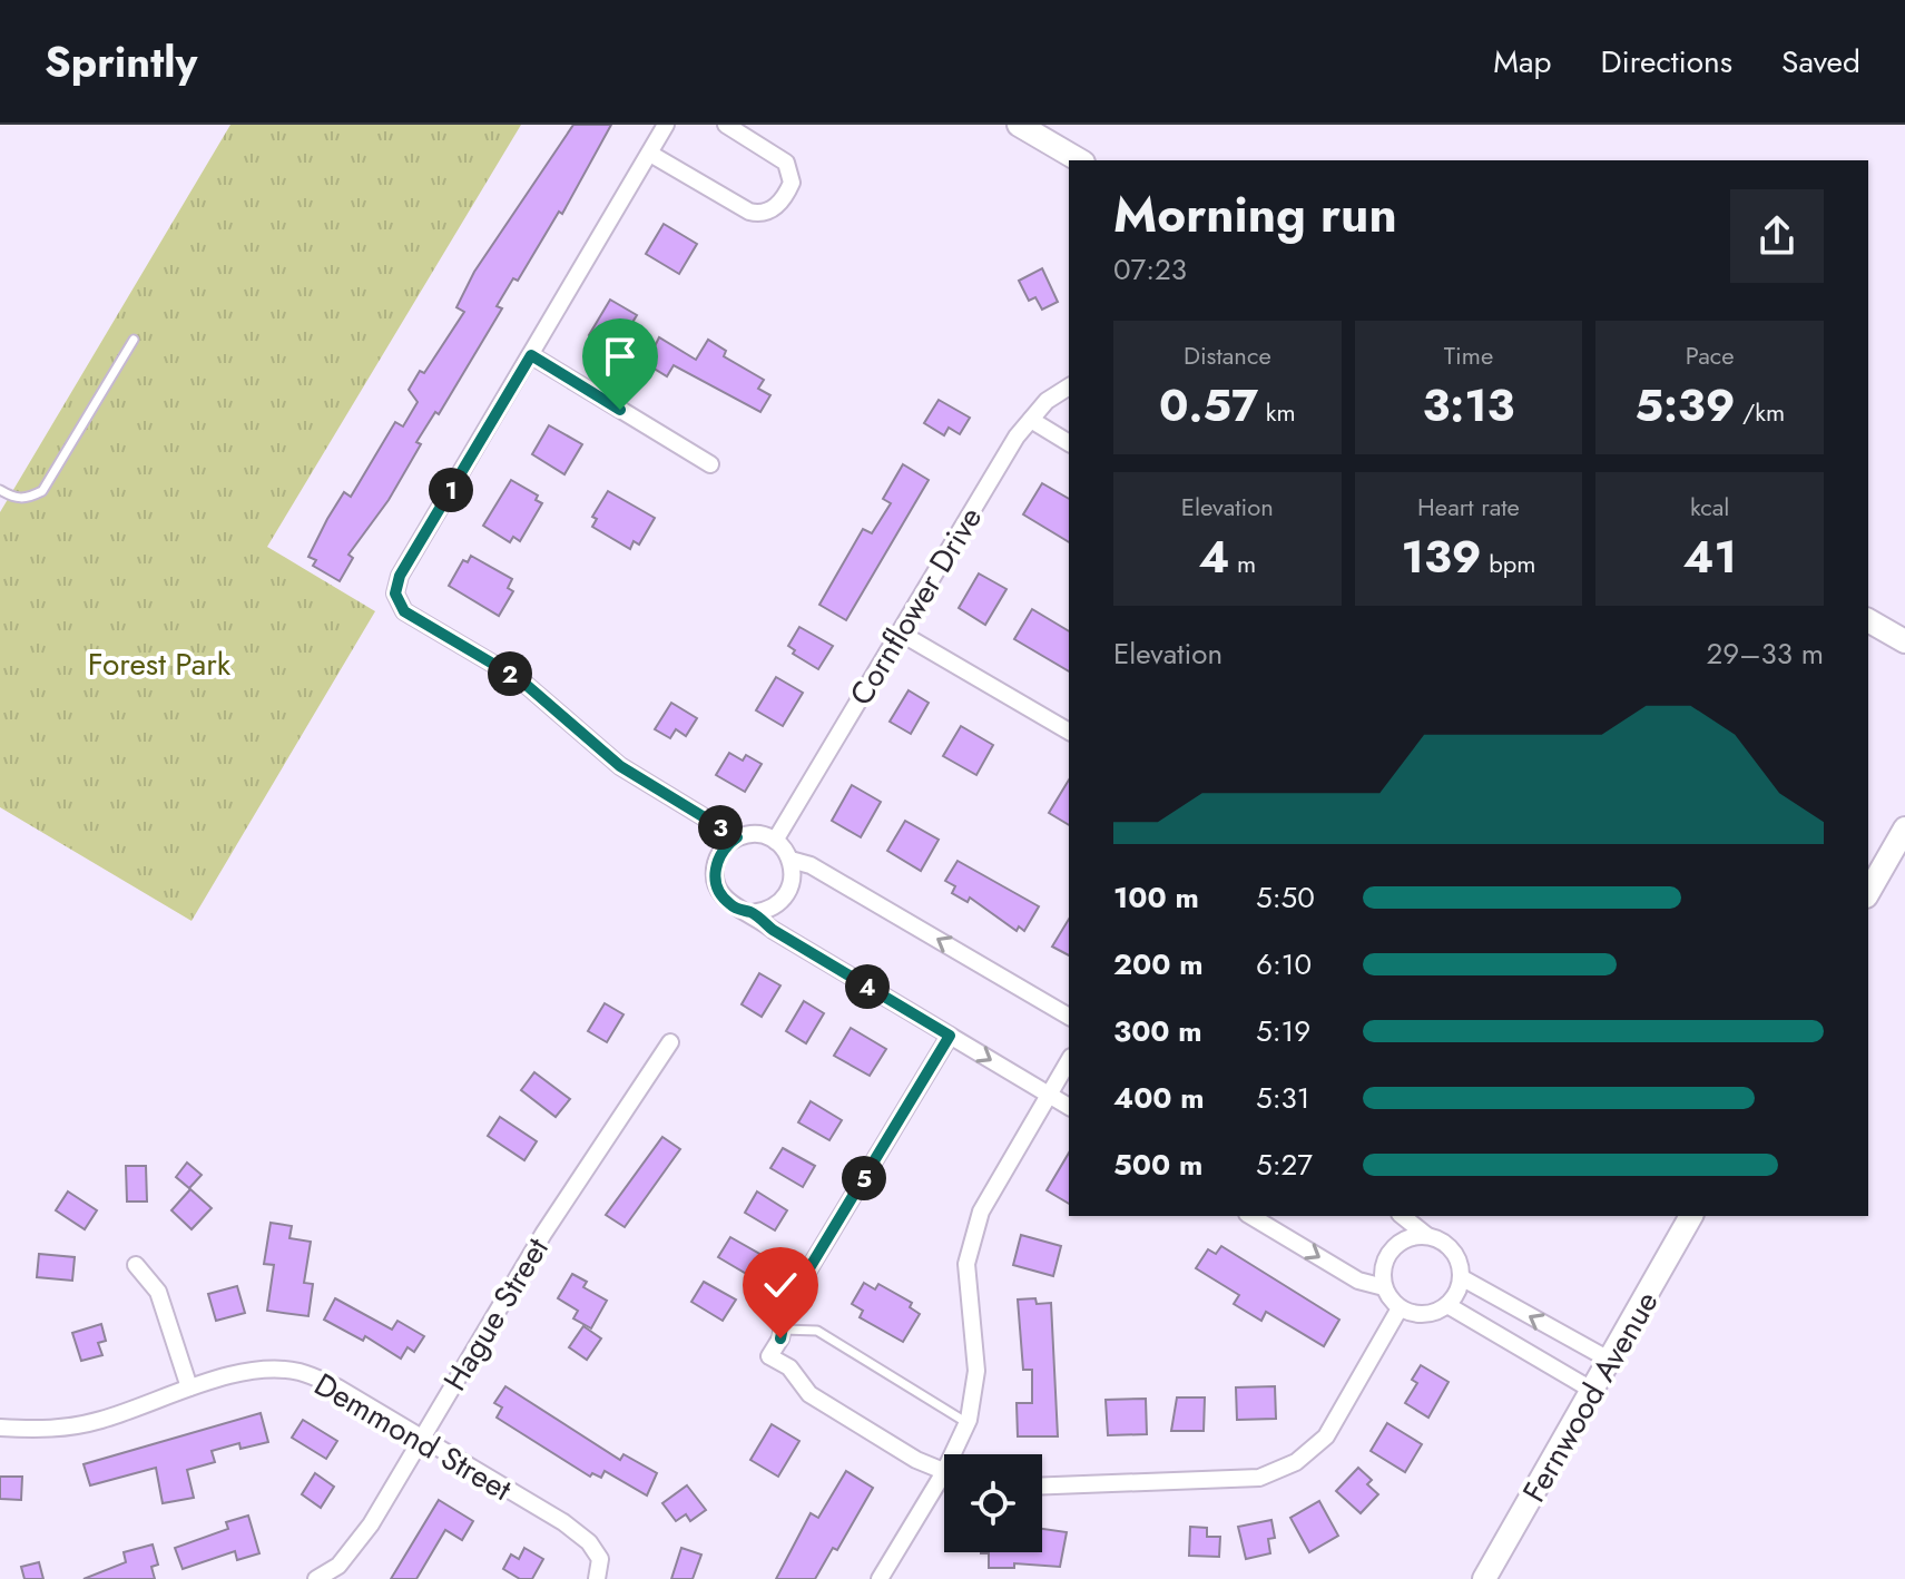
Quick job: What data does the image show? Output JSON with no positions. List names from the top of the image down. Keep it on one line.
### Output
{"streets":{"street":["Cornflower Drive","Hague Street","Fernwood Avenue","Demmond Street"]},"crossings":[["Hague Street","Demmond Street"]],"parks":["Forest Park"],"page":{"header":"Sprintly","nav":["Map","Directions","Saved"],"heading":["Morning run","07:23"],"stats":[["Distance","0.57 km"],["Time","3:13"],["Pace","5:39 /km"],["Elevation","4 m"],["Heart rate","139 bpm"],["kcal","41"]],"pins":["1","2","3","4","5"],"chart":["Elevation","29–33 m"],"list":[{"name":"100 m","note":"5:50"},{"name":"200 m","note":"6:10"},{"name":"300 m","note":"5:19"},{"name":"400 m","note":"5:31"},{"name":"500 m","note":"5:27"}]}}
